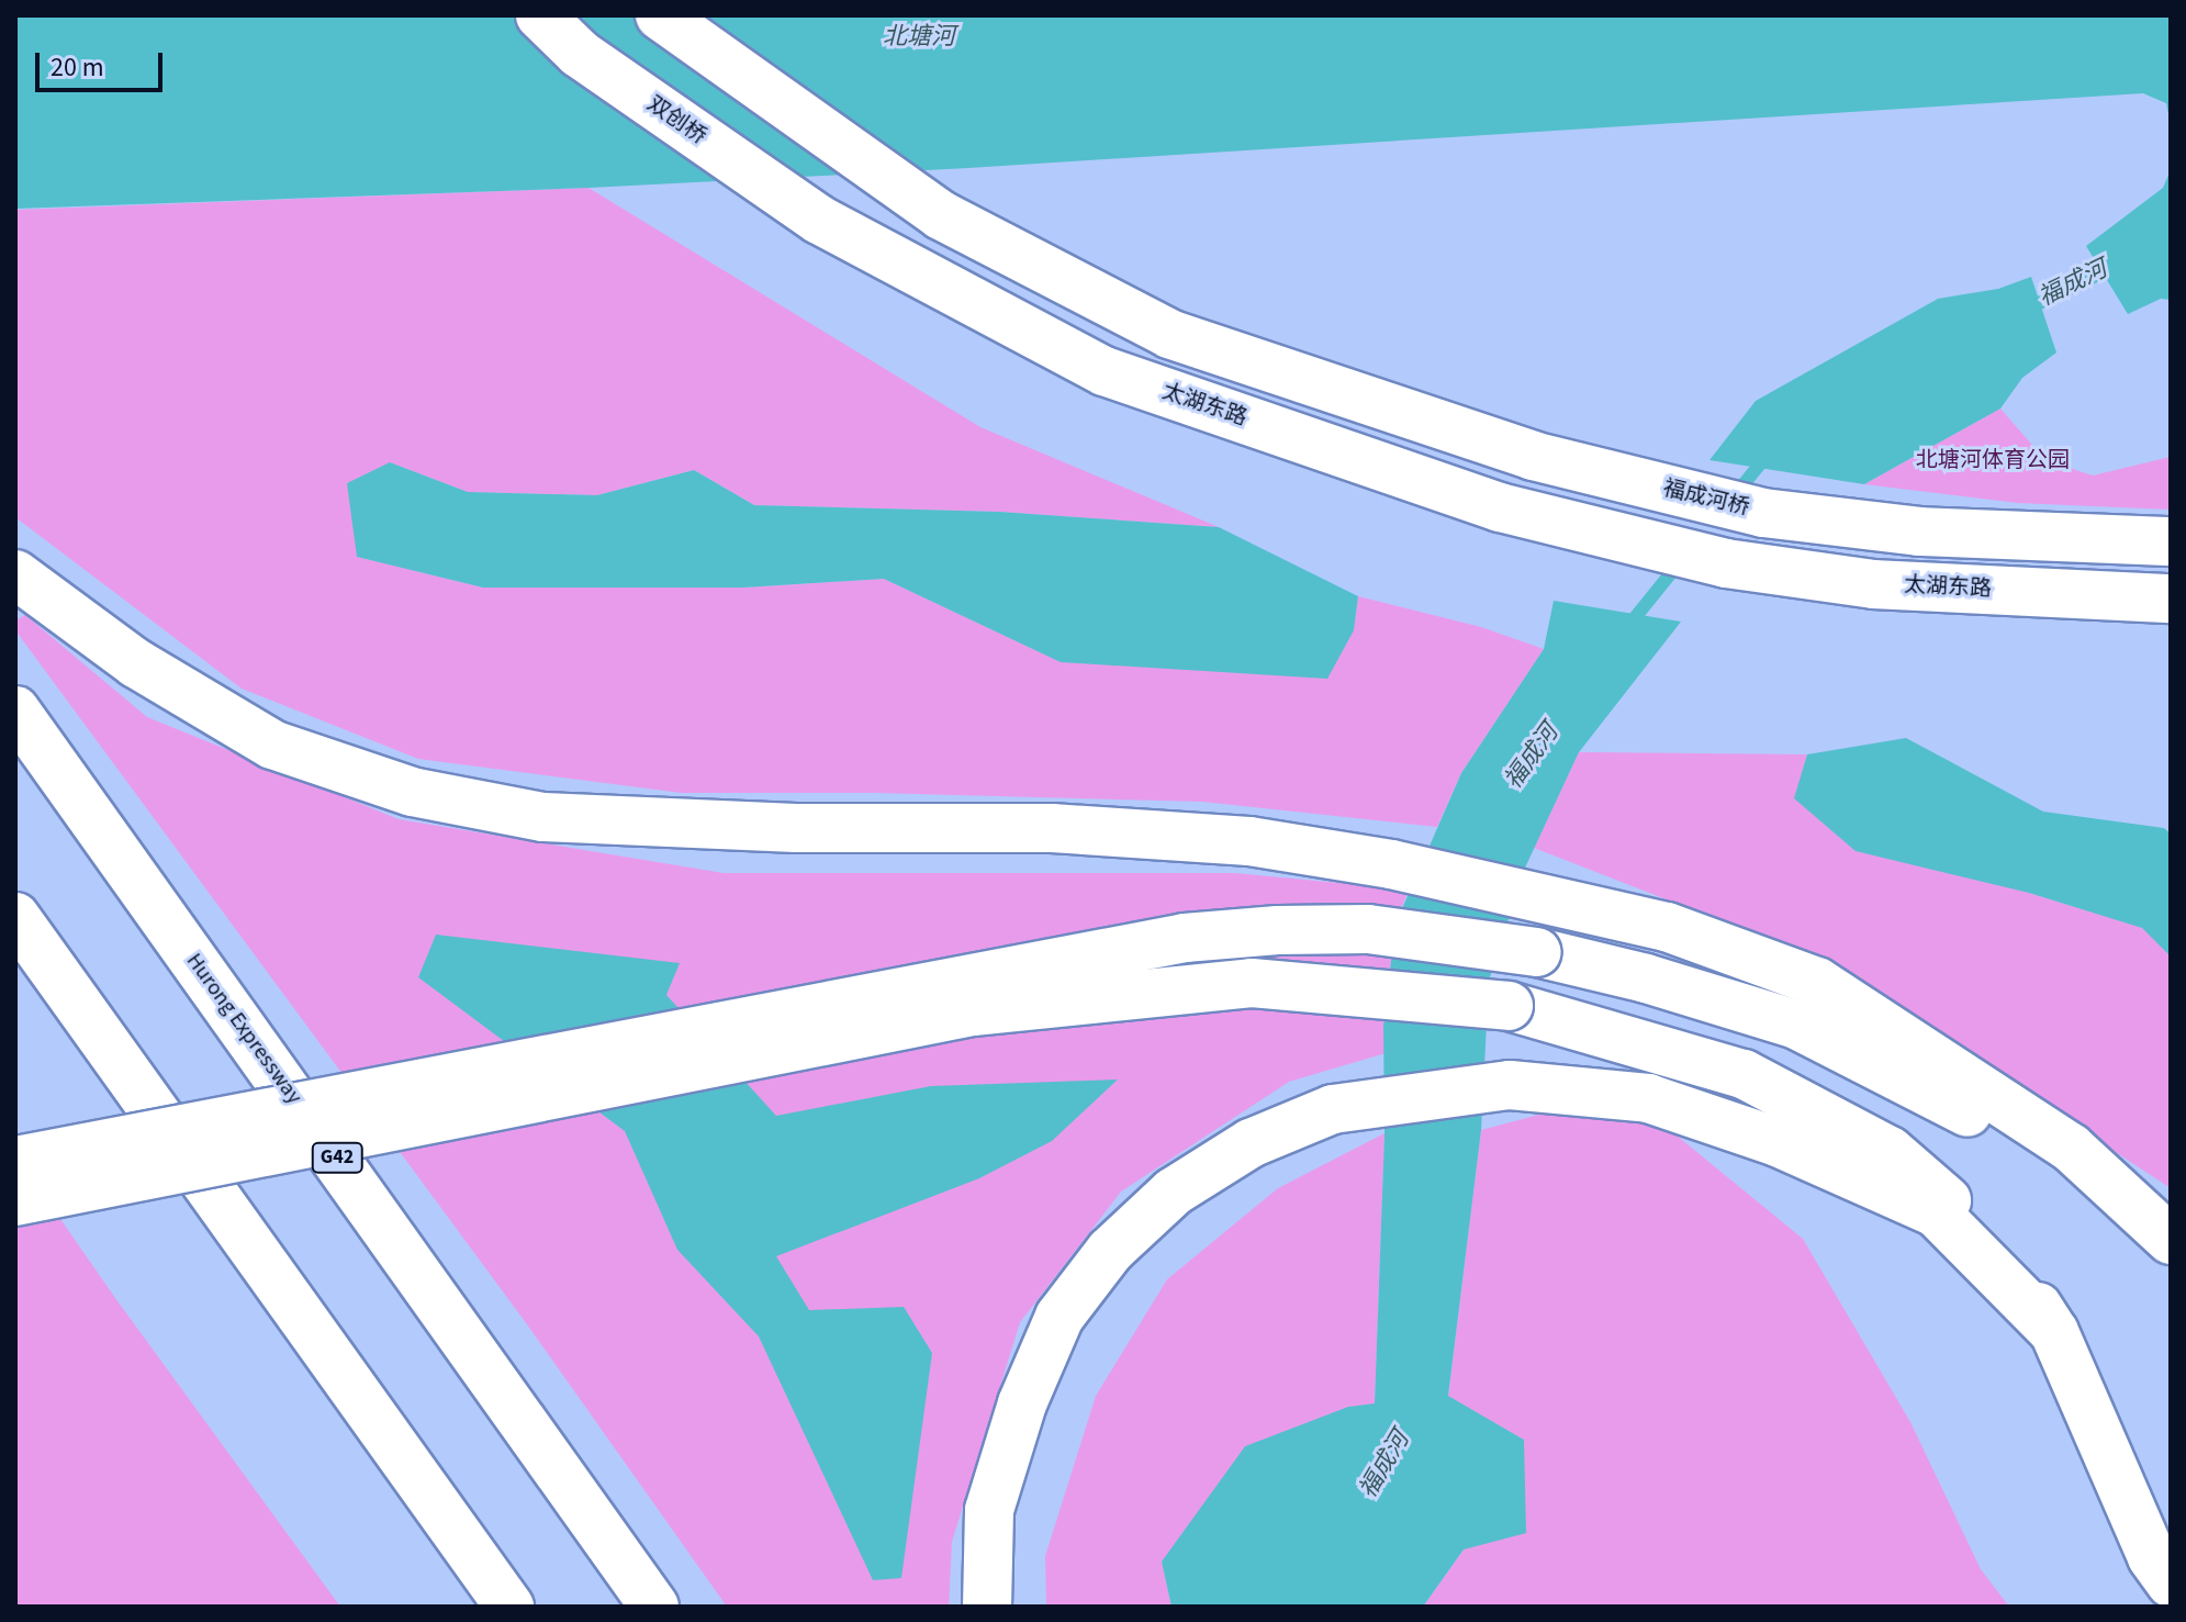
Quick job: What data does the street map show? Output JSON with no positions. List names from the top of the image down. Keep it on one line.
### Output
{"streets":{"main road":["双创桥","太湖东路","福成河桥","Hurong Expressway","G42"]},"crossings":[["双创桥","太湖东路"]],"water":["北塘河","福成河"],"parks":["北塘河体育公园"],"scale_bar":"20 m"}
